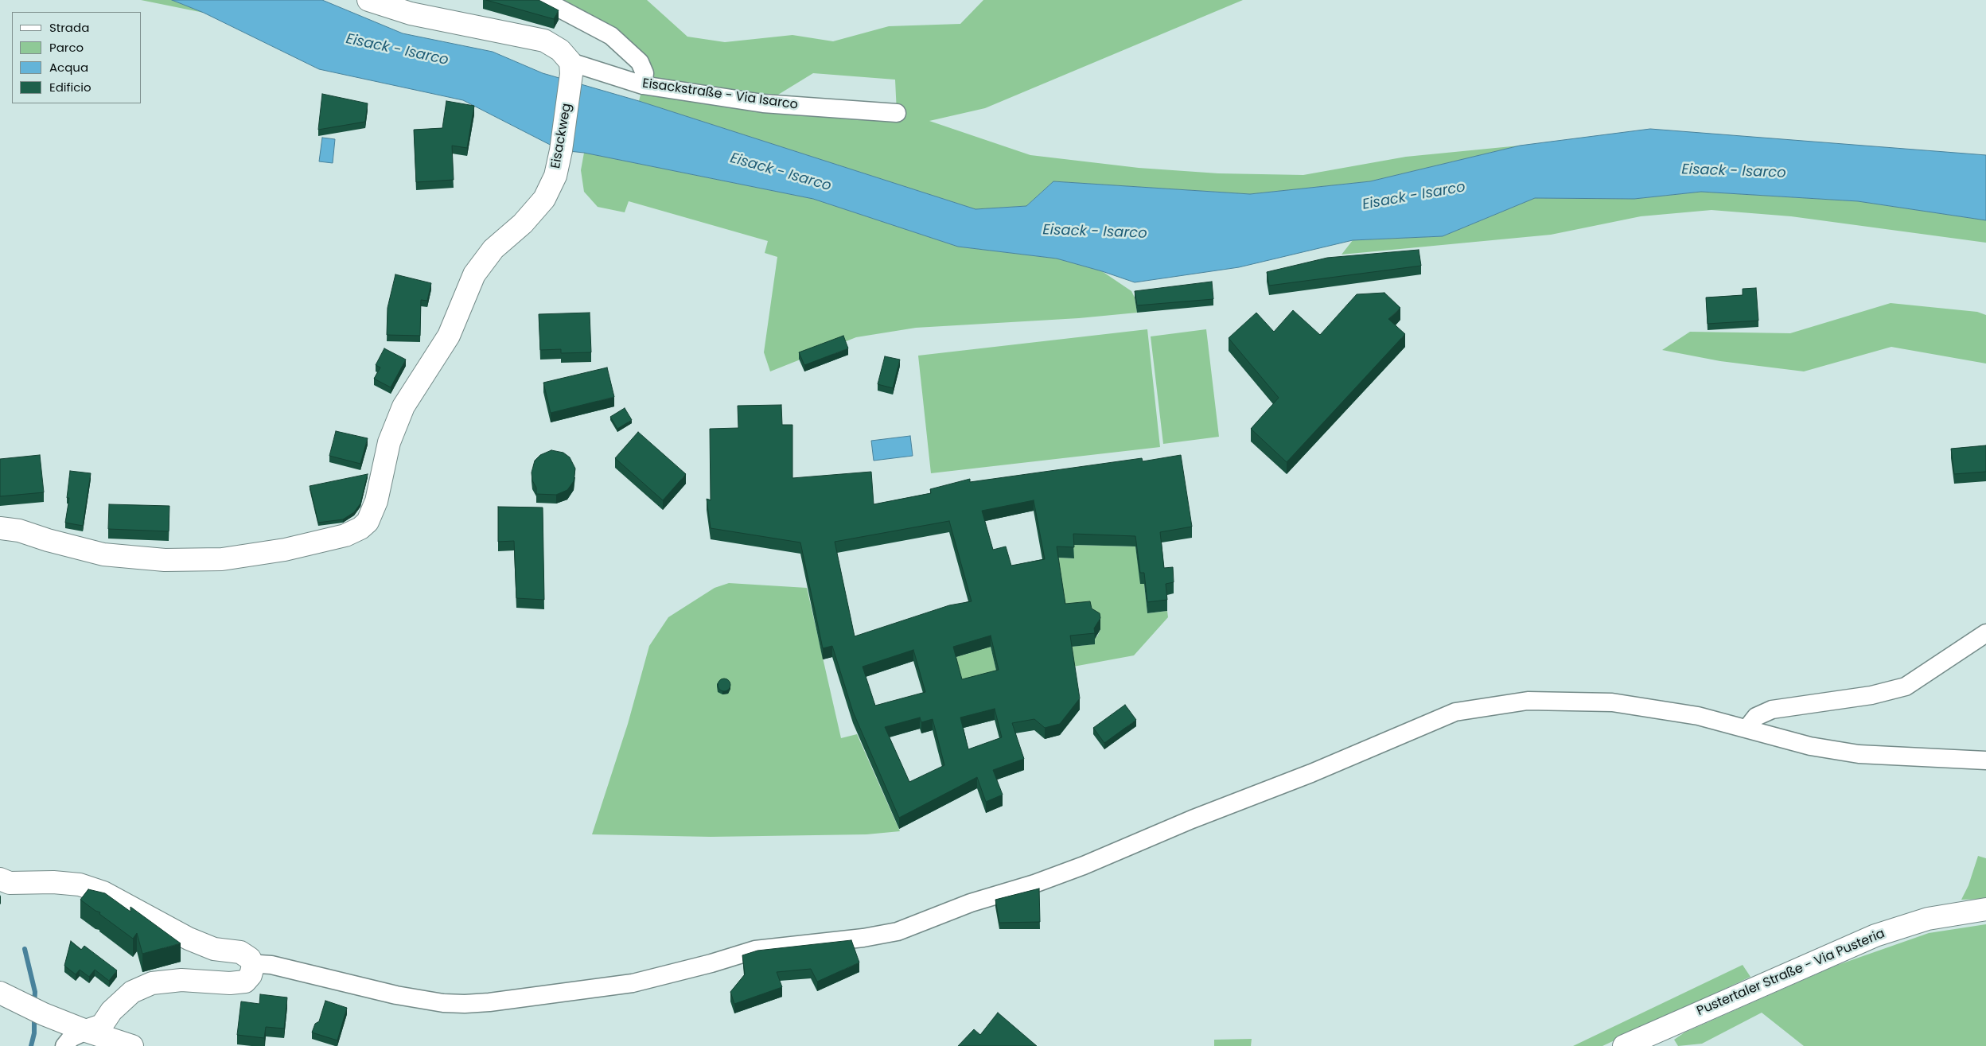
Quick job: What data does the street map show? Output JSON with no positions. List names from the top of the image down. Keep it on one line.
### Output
{"streets":{"street":["Eisackstraße - Via Isarco","Eisackweg","Pustertaler Straße - Via Pusteria"]},"crossings":[["Eisackstraße - Via Isarco","Eisackweg"]],"water":["Eisack - Isarco"],"legend":["Strada","Parco","Acqua","Edificio"]}
